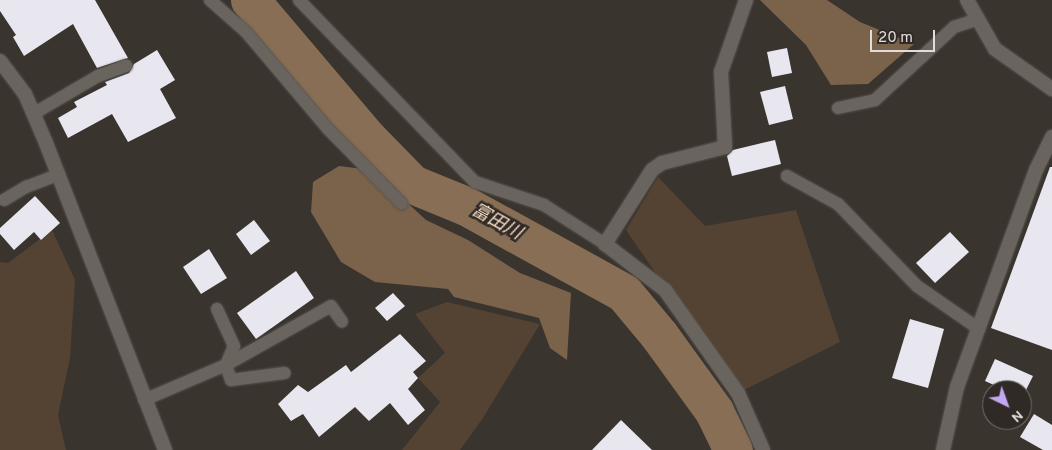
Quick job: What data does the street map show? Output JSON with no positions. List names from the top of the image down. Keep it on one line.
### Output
{"water":["富田川"],"scale_bar":"20 m","north":"bottom right"}
